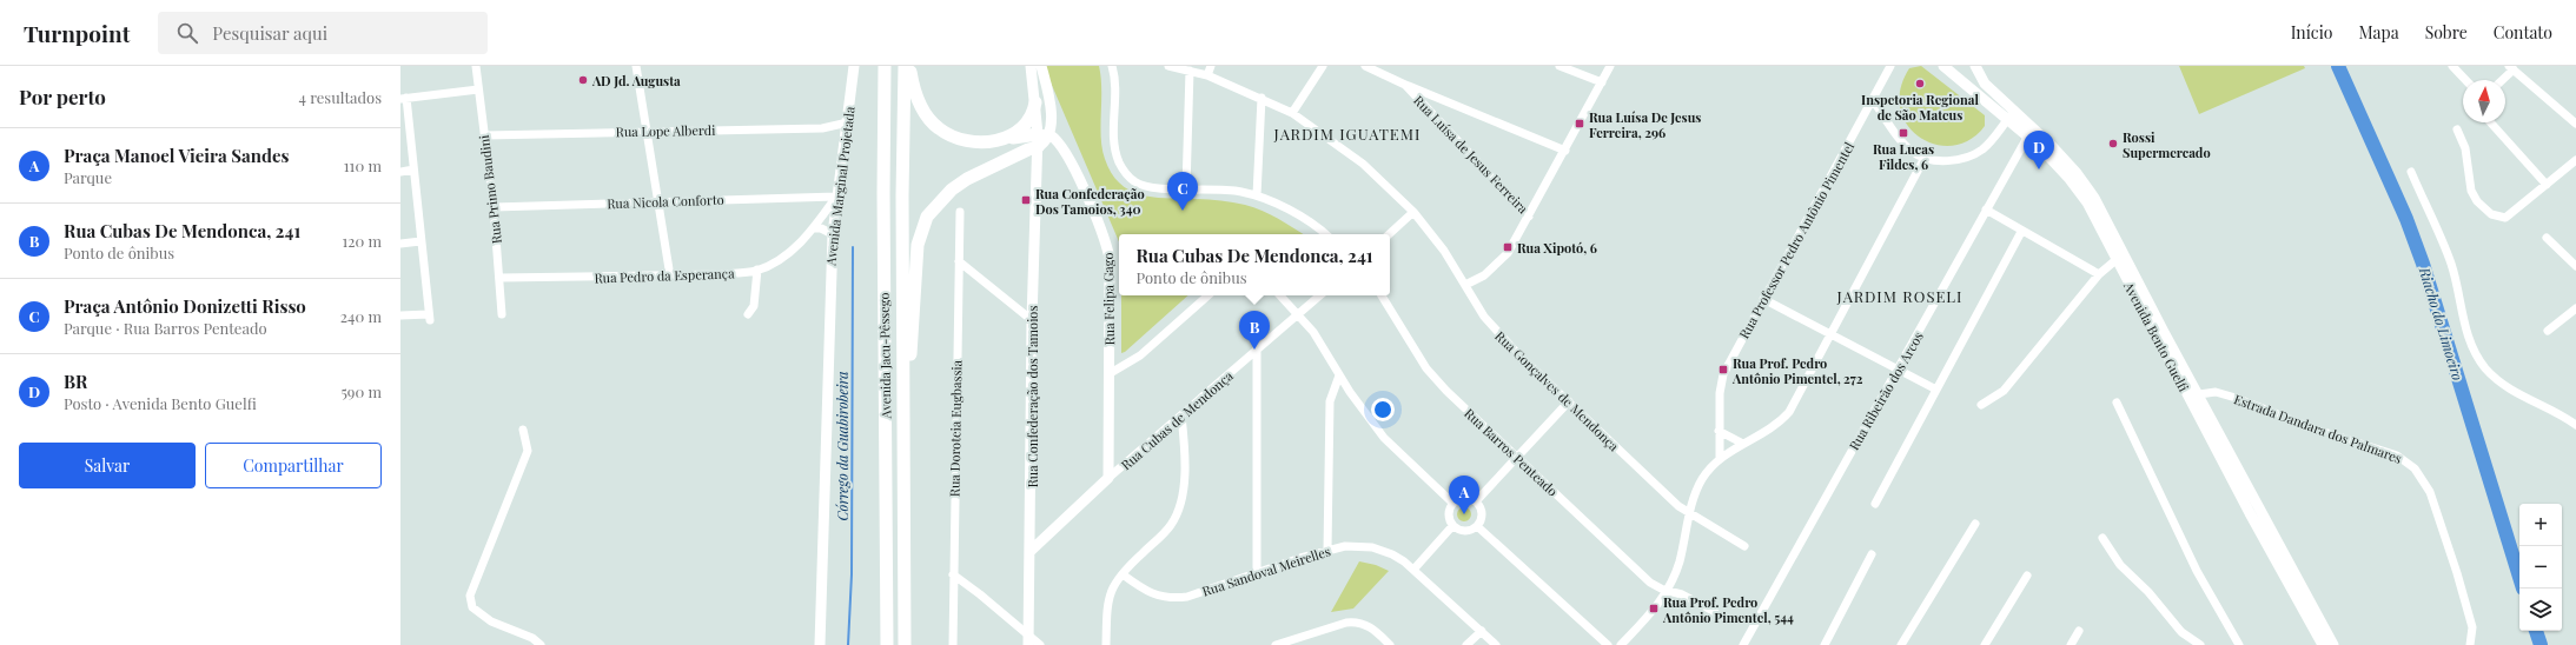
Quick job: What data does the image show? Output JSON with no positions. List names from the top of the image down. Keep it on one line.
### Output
{"streets":{"highway":["Avenida Jacu-Pêssego"],"main road":["Avenida Marginal Projetada","Rua Felipa Gago","Avenida Bento Guelfi","Rua Confederação dos Tamoios","Rua Cubas de Mendonça"],"street":["Rua Lope Alberdi","Rua Luísa de Jesus Ferreira","Rua Primo Baudini","Rua Nicola Conforto","Rua Professor Pedro Antônio Pimentel","Rua Pedro da Esperança","Rua Gonçalves de Mendonça","Rua Ribeirão dos Arcos","Rua Doroteia Eugbassia","Estrada Dandara dos Palmares","Rua Barros Penteado","Rua Sandoval Meirelles"]},"crossings":[["Rua Lope Alberdi","Avenida Marginal Projetada"],["Rua Lope Alberdi","Rua Primo Baudini"],["Avenida Marginal Projetada","Rua Nicola Conforto"],["Avenida Marginal Projetada","Rua Pedro da Esperança"],["Rua Primo Baudini","Rua Nicola Conforto"],["Rua Primo Baudini","Rua Pedro da Esperança"],["Rua Nicola Conforto","Rua Pedro da Esperança"],["Rua Felipa Gago","Rua Confederação dos Tamoios"],["Rua Felipa Gago","Rua Cubas de Mendonça"],["Avenida Bento Guelfi","Rua Ribeirão dos Arcos"],["Avenida Bento Guelfi","Estrada Dandara dos Palmares"],["Rua Confederação dos Tamoios","Rua Cubas de Mendonça"]],"districts":["JARDIM IGUATEMI","JARDIM ROSELI"],"water":["Riacho do Limoeiro","Córrego da Guabirobeira"],"places":{"other":["AD Jd. Augusta","Inspetoria Regional de São Mateus","Rossi Supermercado"],"transit":["Rua Luísa De Jesus Ferreira, 296","Rua Lucas Fildes, 6","Rua Confederação Dos Tamoios, 340","Rua Xipotó, 6","Rua Prof. Pedro Antônio Pimentel, 272","Rua Prof. Pedro Antônio Pimentel, 544"]},"north":"top","page":{"header":"Turnpoint","search":"Pesquisar aqui","nav":["Início","Mapa","Sobre","Contato"],"heading":["Por perto","4 resultados"],"list":[{"mark":"A","name":"Praça Manoel Vieira Sandes","note":"Parque","value":"110 m"},{"mark":"B","name":"Rua Cubas De Mendonca, 241","note":"Ponto de ônibus","value":"120 m"},{"mark":"C","name":"Praça Antônio Donizetti Risso","note":"Parque · Rua Barros Penteado","value":"240 m"},{"mark":"D","name":"BR","note":"Posto · Avenida Bento Guelfi","value":"590 m"}],"pins":["D","C","B","A"],"popup":["Rua Cubas De Mendonca, 241","Ponto de ônibus"],"buttons":["Salvar","Compartilhar"],"map_buttons":["+","−"]}}
